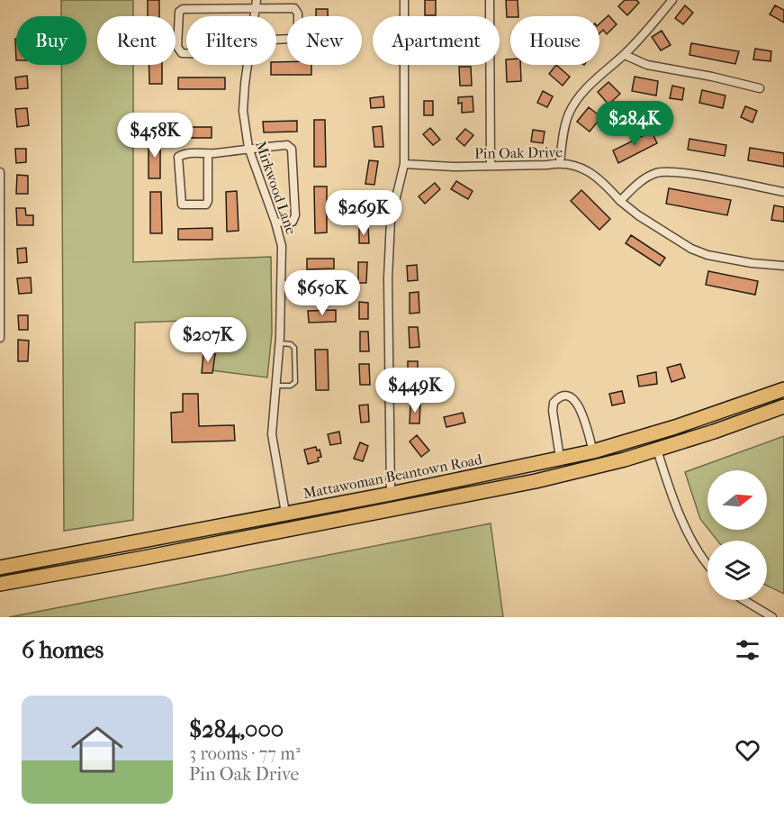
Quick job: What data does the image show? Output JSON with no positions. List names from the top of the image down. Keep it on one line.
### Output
{"streets":{"highway":["Mattawoman Beantown Road"],"street":["Pin Oak Drive","Mirkwood Lane"]},"crossings":[["Mirkwood Lane","Mattawoman Beantown Road"]],"north":"right","page":{"chip":["Buy","Rent","Filters","New","Apartment","House"],"price":["$284K","$458K","$269K","$650K","$207K","$449K"],"heading":"6 homes","list":[{"name":"$284,000","note":"3 rooms · 77 m² · Pin Oak Drive"}]}}
